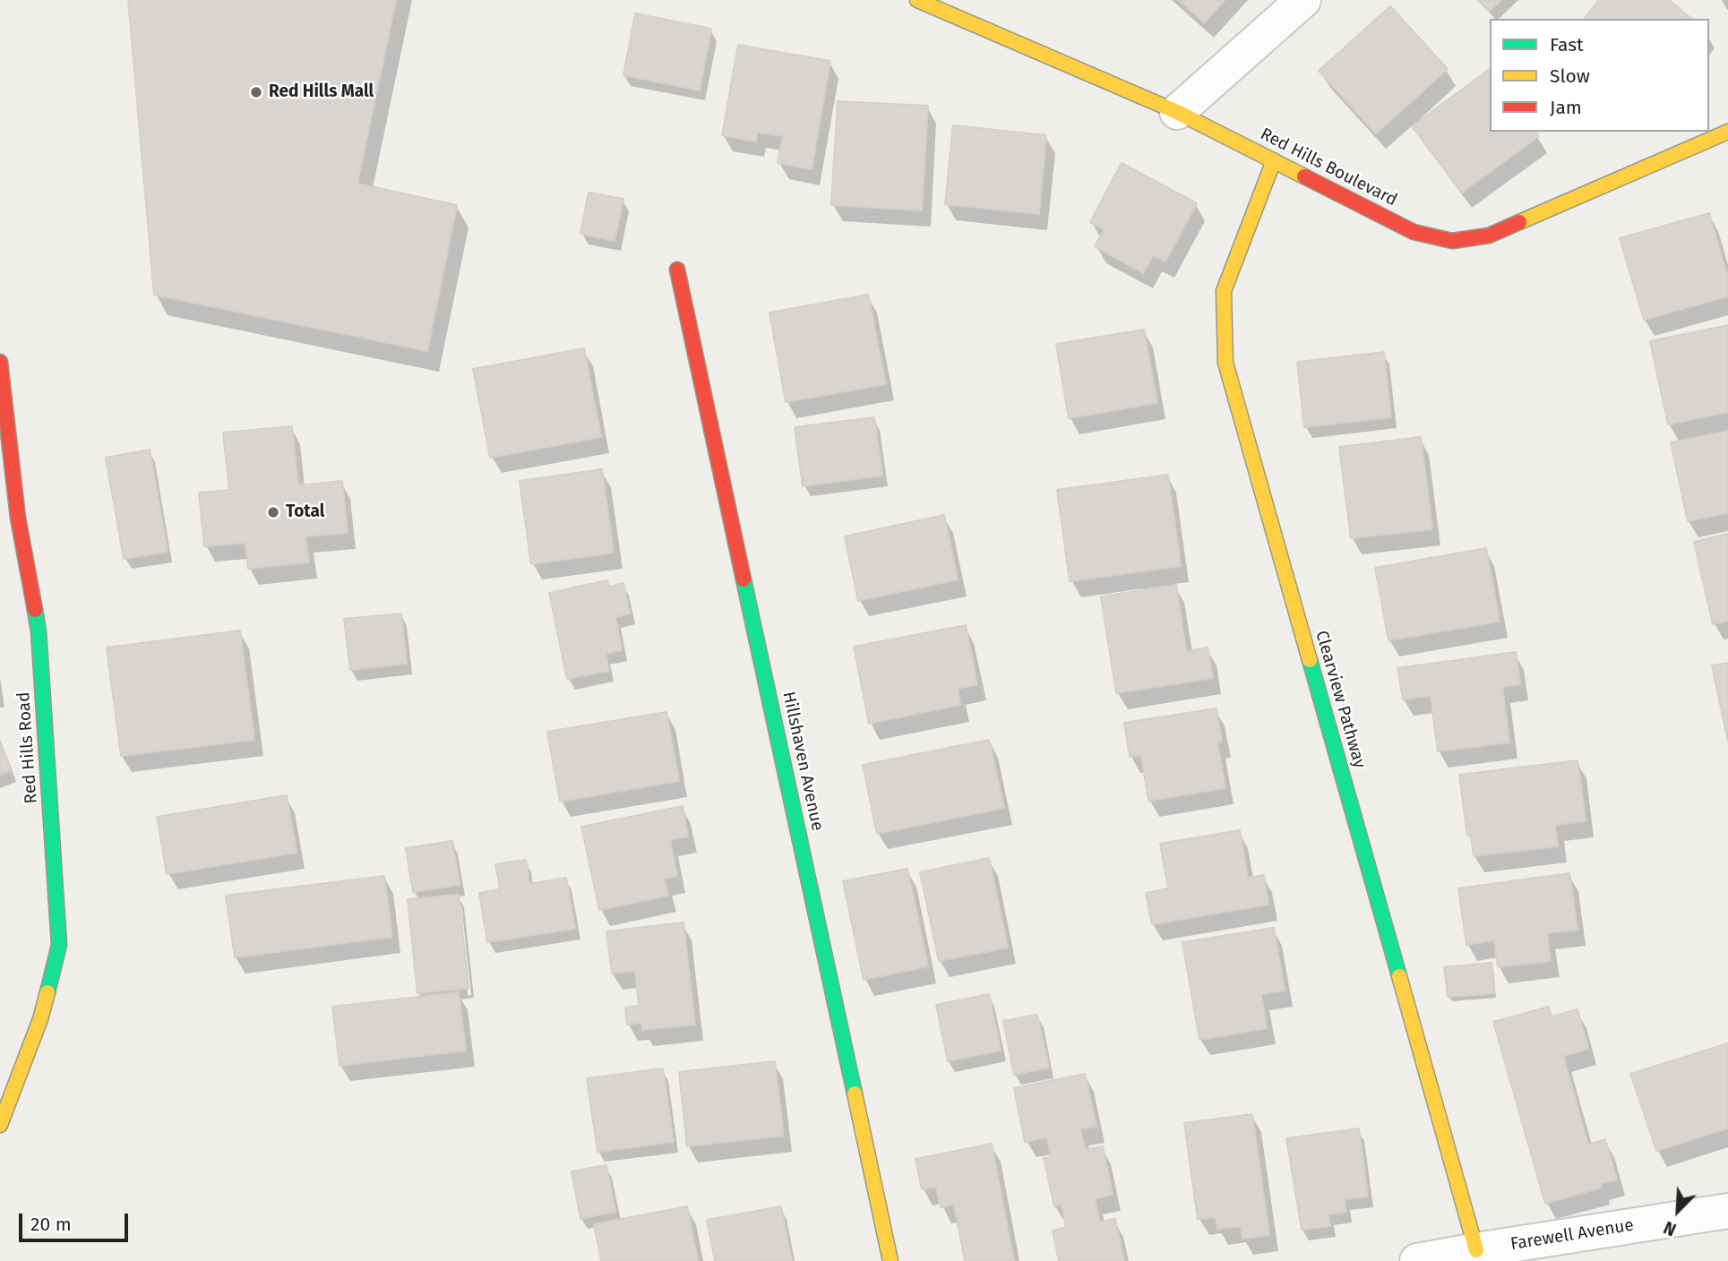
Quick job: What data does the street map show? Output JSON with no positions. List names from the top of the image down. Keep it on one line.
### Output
{"streets":{"street":["Red Hills Boulevard","Clearview Pathway","Red Hills Road","Hillshaven Avenue","Farewell Avenue"]},"crossings":[["Red Hills Boulevard","Clearview Pathway"],["Clearview Pathway","Farewell Avenue"]],"places":["Red Hills Mall","Total"],"legend":["Fast","Slow","Jam"],"scale_bar":"20 m","north":"bottom left"}
